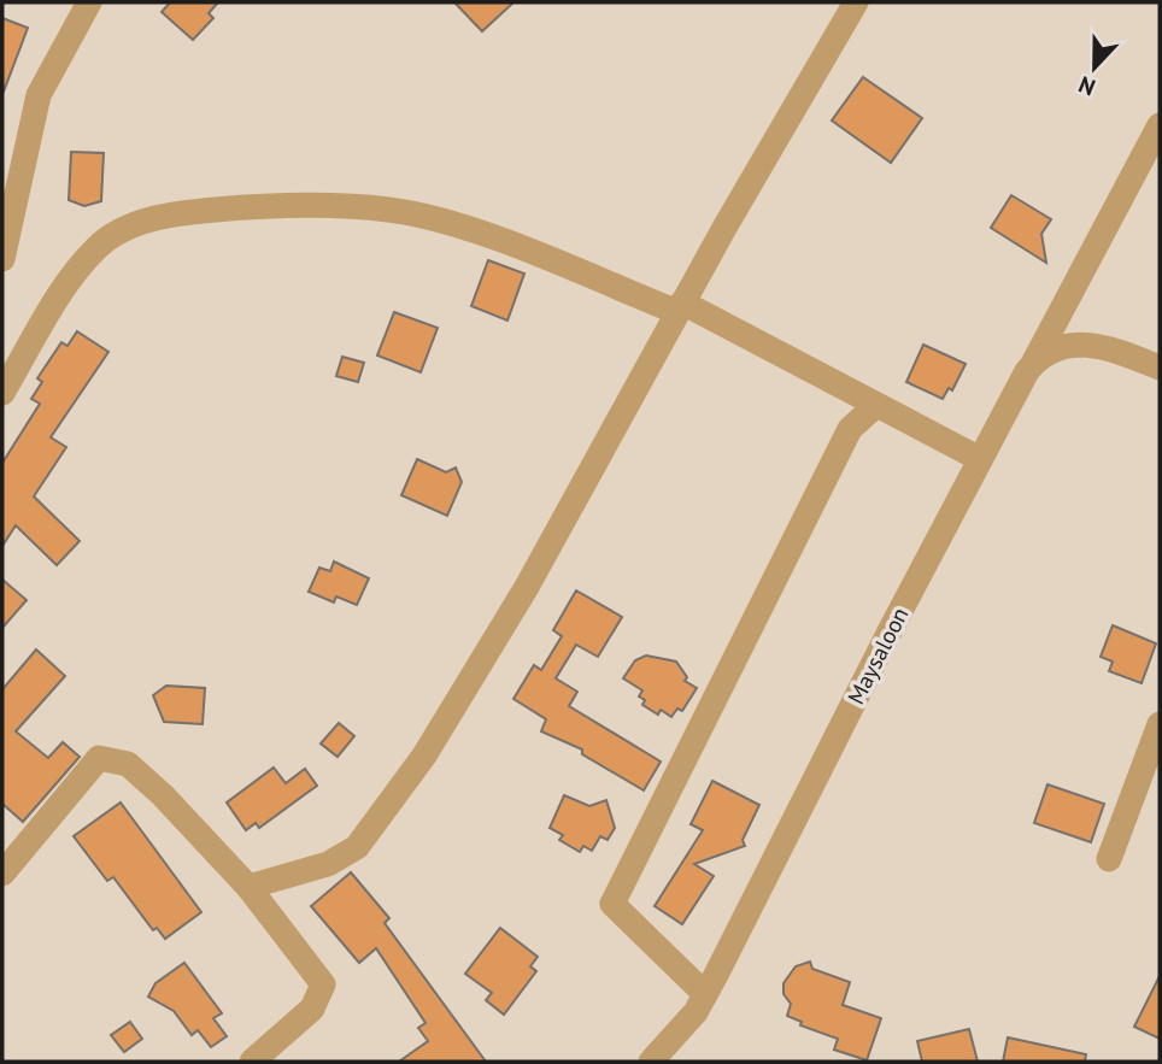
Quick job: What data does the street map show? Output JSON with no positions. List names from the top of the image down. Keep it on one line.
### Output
{"streets":{"street":["Maysaloon"]},"north":"bottom"}
